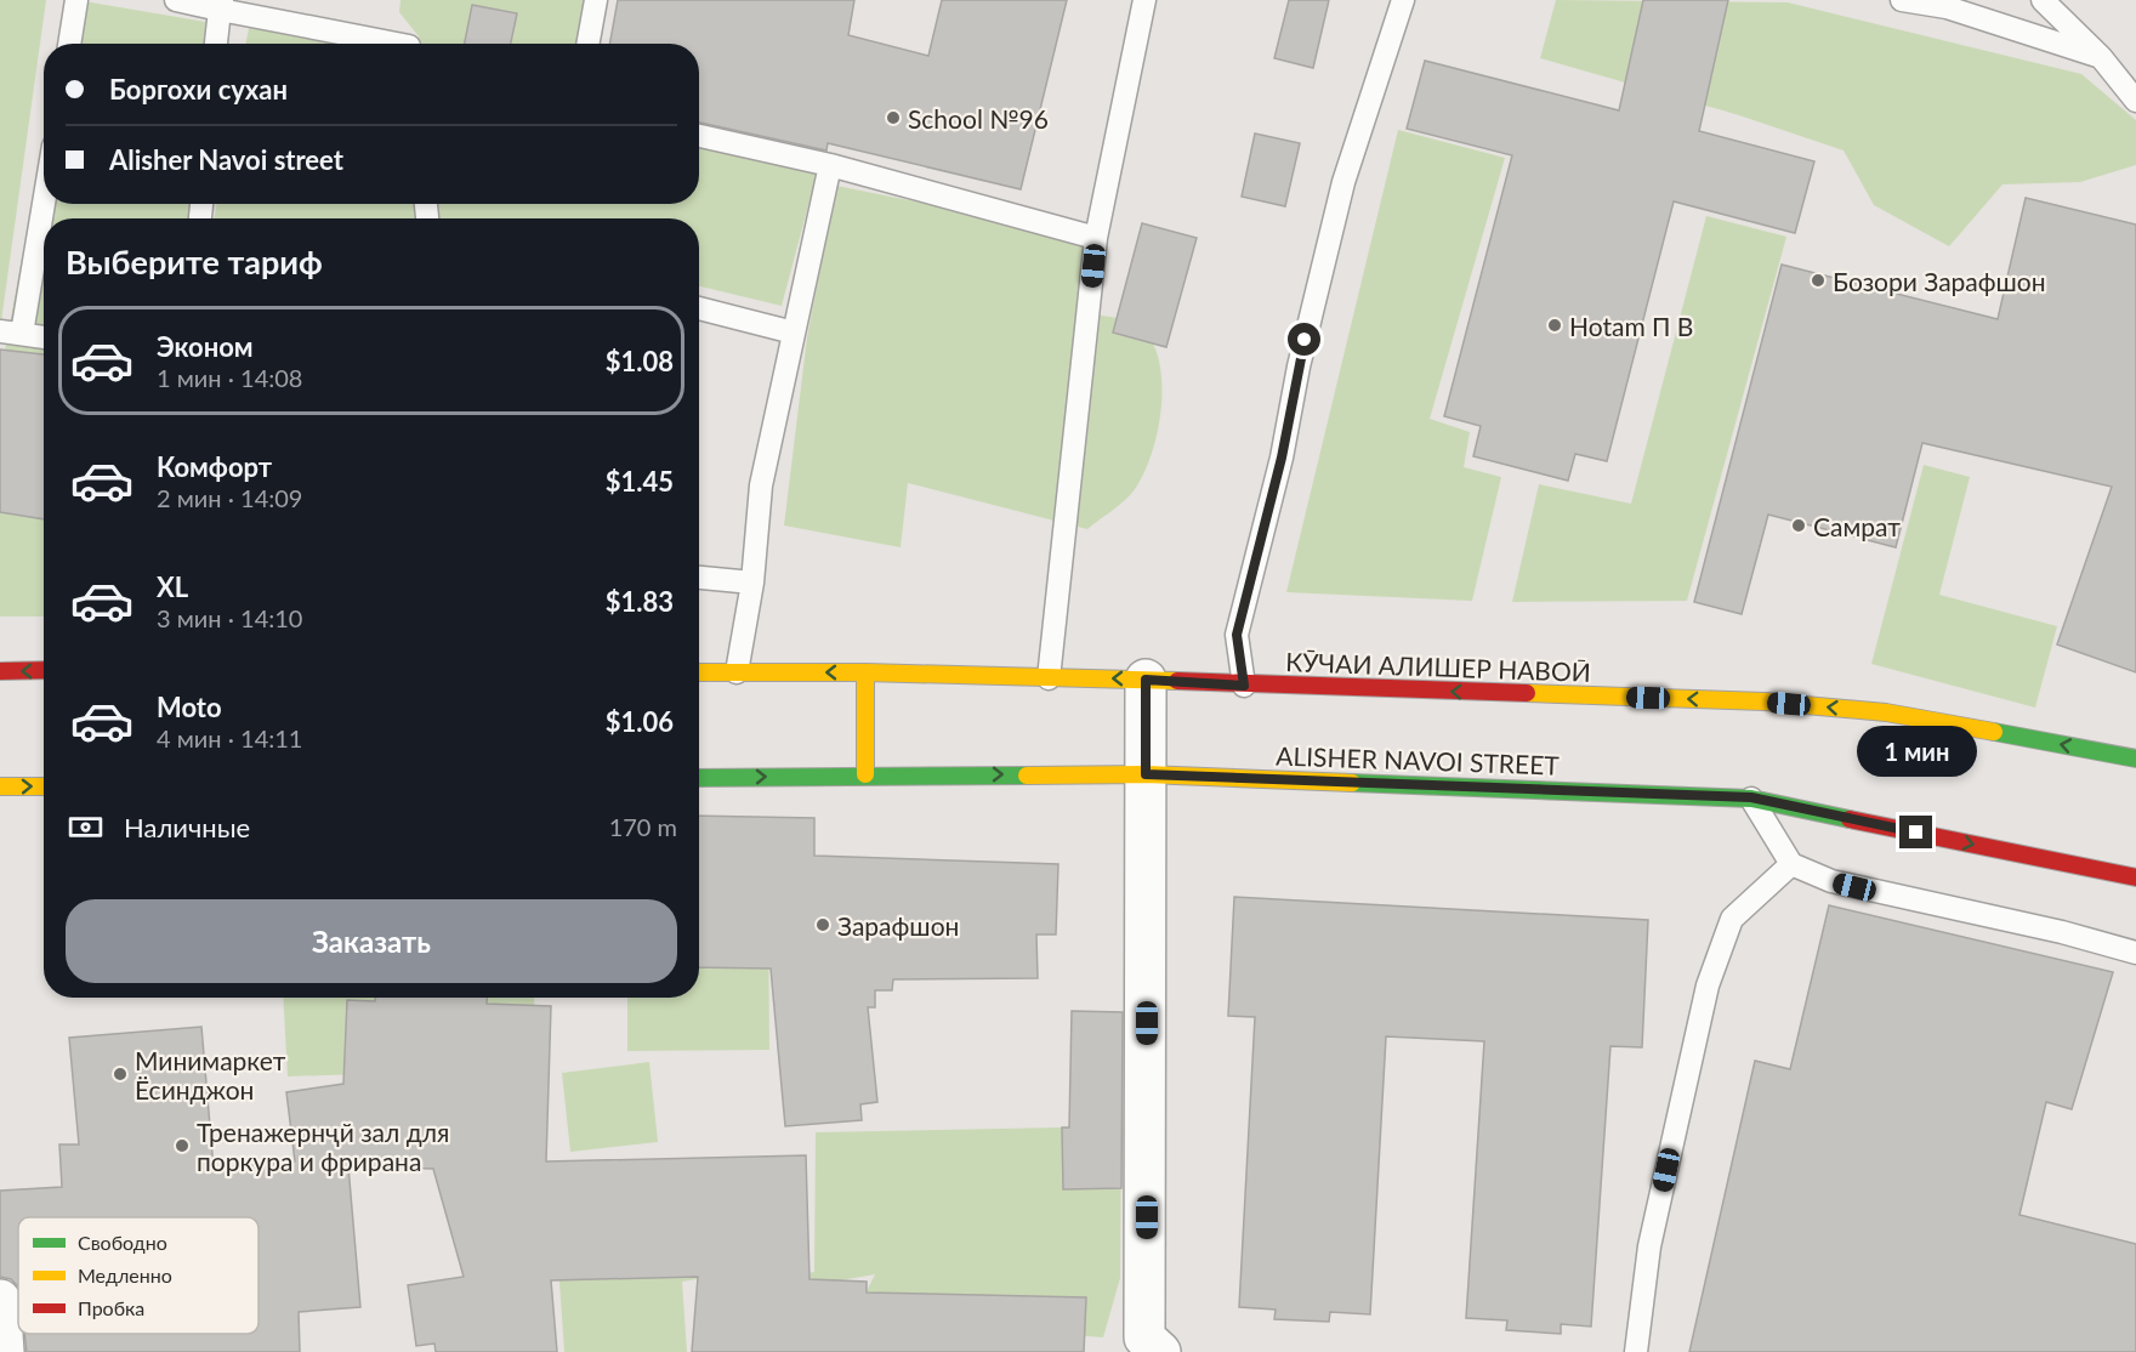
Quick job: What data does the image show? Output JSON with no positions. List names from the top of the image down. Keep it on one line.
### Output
{"streets":{"street":["КӮЧАИ АЛИШЕР НАВОӢ","ALISHER NAVOI STREET"]},"one_way":["КӮЧАИ АЛИШЕР НАВОӢ","ALISHER NAVOI STREET"],"places":["School №96","Бозори Зарафшон","Hotam П В","Самрат","Зарафшон","Минимаркет Ёсинджон","Тренажернҷй зал для поркура и фрирана"],"legend":["Свободно","Медленно","Пробка"],"page":{"banner":["Боргохи сухан","Alisher Navoi street"],"heading":"Выберите тариф","list":[{"name":"Эконом","note":"1 мин · 14:08","value":"$1.08"},{"name":"Комфорт","note":"2 мин · 14:09","value":"$1.45"},{"name":"XL","note":"3 мин · 14:10","value":"$1.83"},{"name":"Moto","note":"4 мин · 14:11","value":"$1.06"}],"bubble":"1 мин","pay":["Наличные","170 m"],"buttons":"Заказать"}}
